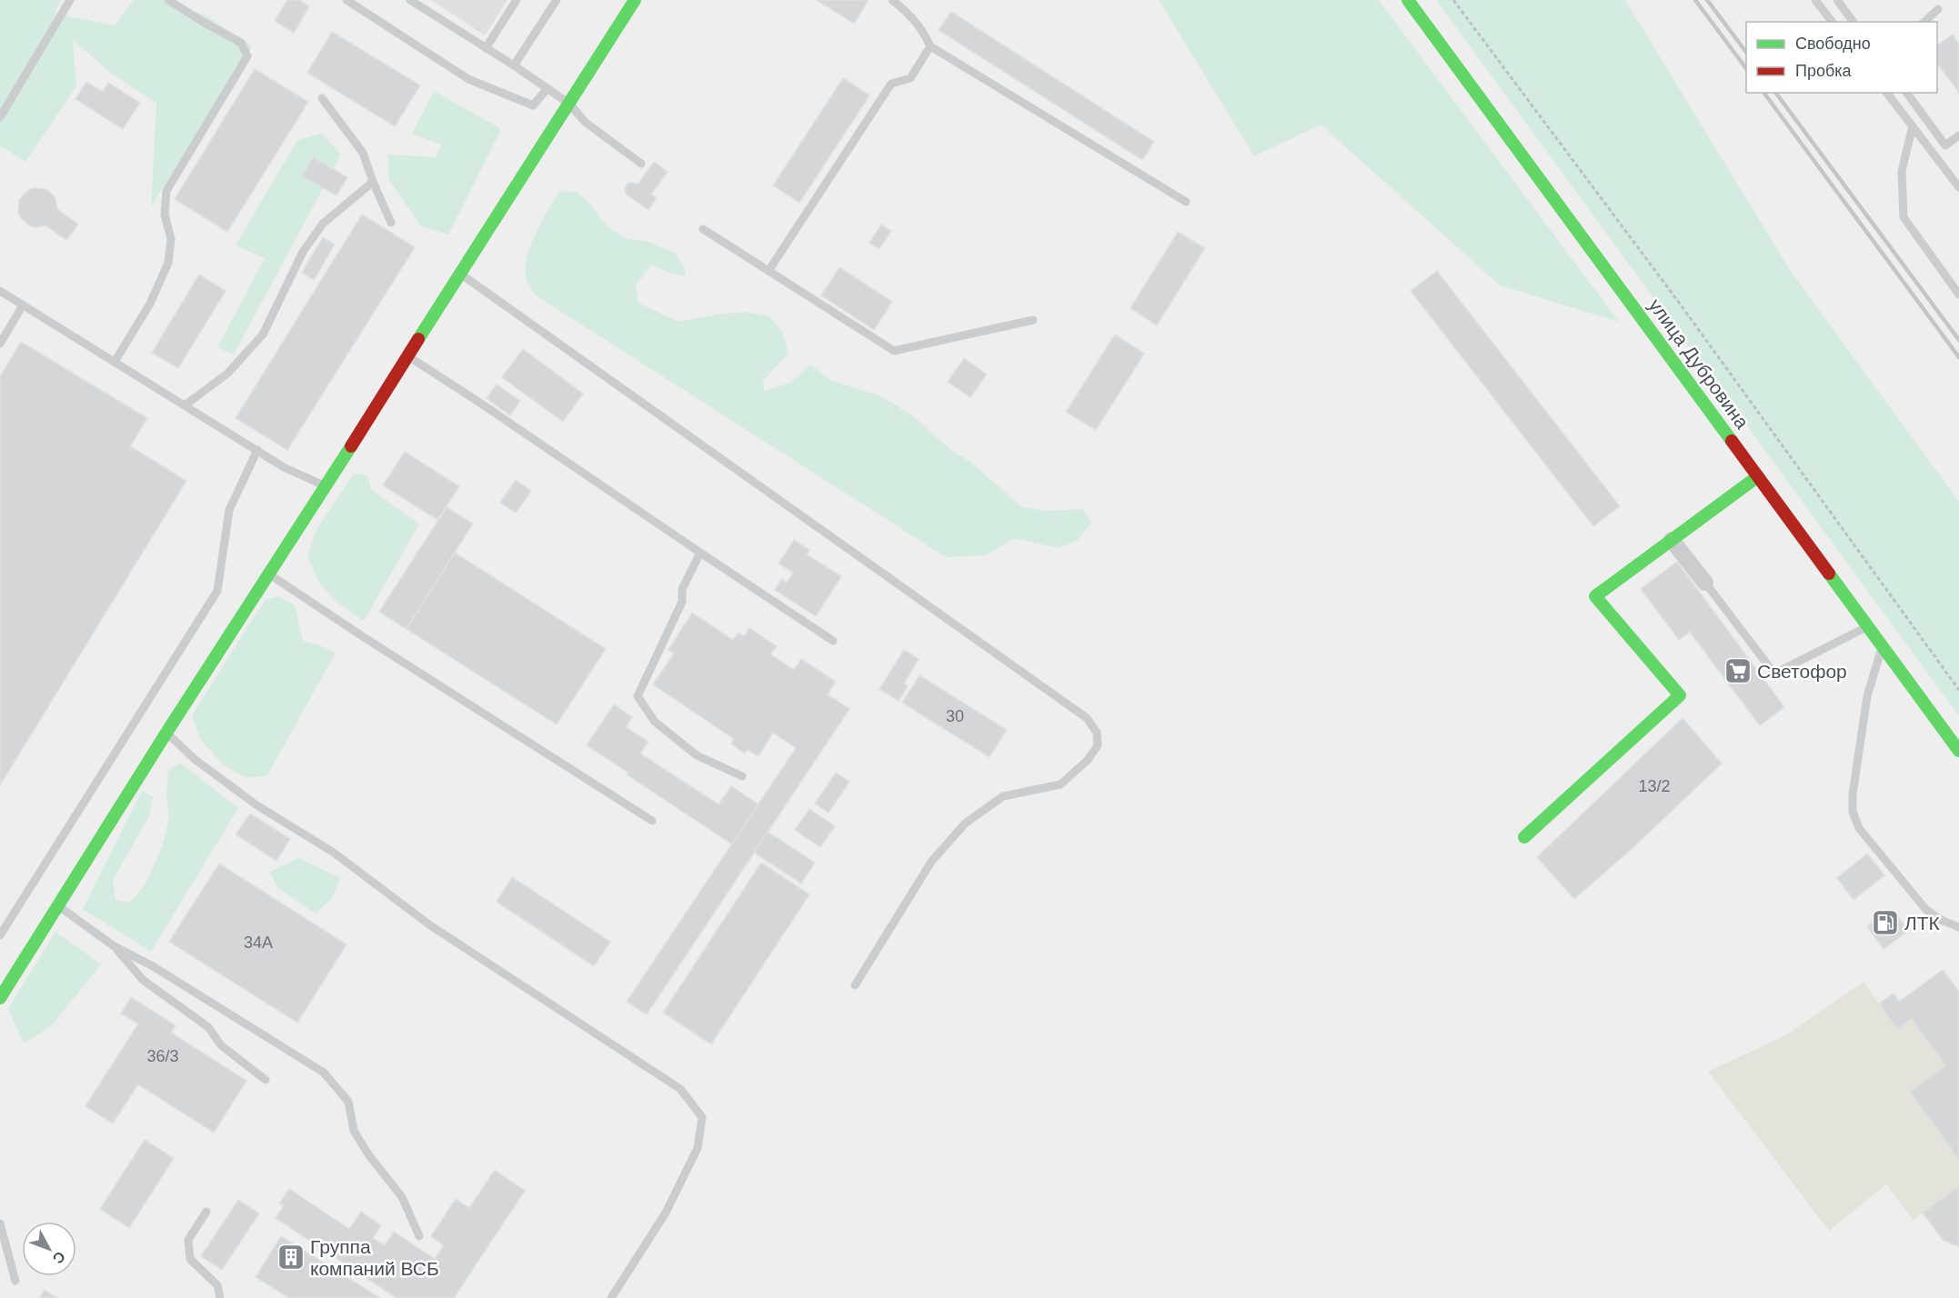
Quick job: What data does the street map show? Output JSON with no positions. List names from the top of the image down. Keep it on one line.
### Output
{"streets":{"street":["улица Дубровина"]},"places":{"supermarket":["Светофор"],"fuel station":["ЛТК"],"building":["Группа компаний ВСБ"]},"house_numbers":["30","13/2","34А","36/3"],"legend":["Свободно","Пробка"],"north":"bottom right"}
